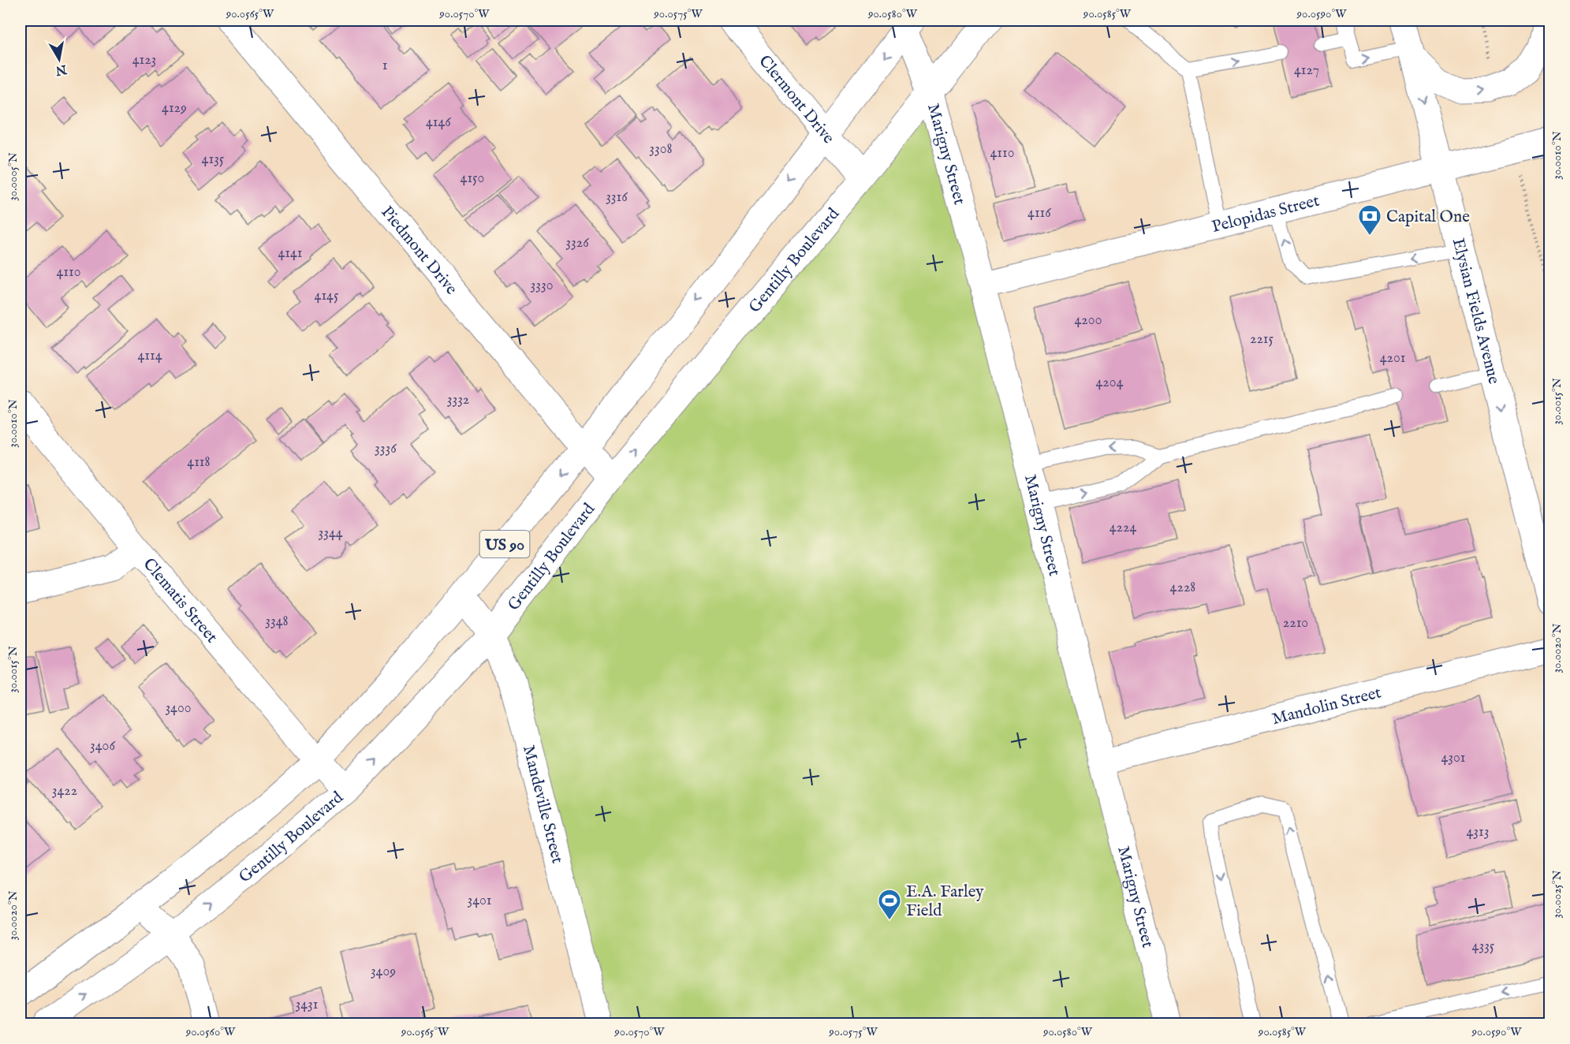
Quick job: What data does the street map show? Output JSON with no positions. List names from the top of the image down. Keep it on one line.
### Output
{"streets":{"street":["Clermont Drive","Marigny Street","Pelopidas Street","Piedmont Drive","Gentilly Boulevard","Elysian Fields Avenue","US 90","Clematis Street","Mandolin Street","Mandeville Street"]},"crossings":[["Clermont Drive","Gentilly Boulevard"],["Clermont Drive","US 90"],["Marigny Street","Pelopidas Street"],["Marigny Street","Gentilly Boulevard"],["Marigny Street","US 90"],["Marigny Street","Mandolin Street"],["Pelopidas Street","Elysian Fields Avenue"],["Piedmont Drive","Gentilly Boulevard"],["Piedmont Drive","US 90"],["Gentilly Boulevard","Clematis Street"],["Gentilly Boulevard","Mandeville Street"],["US 90","Clematis Street"],["US 90","Mandeville Street"]],"one_way":["Elysian Fields Avenue"],"places":{"bank":["Capital One"],"sports":["E.A. Farley Field"]},"house_numbers":["4123","1","4127","4129","4146","3308","4110","4135","4150","3316","4116","3326","4141","4110","3330","4145","4200","2215","4114","4201","4204","3332","3336","4118","4224","3344","4228","3348","2210","3400","3406","4301","3422","4313","3401","4335","3409","3431"],"north":"bottom","coordinates":["90.0565°W","90.0570°W","90.0575°W","90.0580°W","90.0585°W","90.0590°W","30.0010°N","30.0005°N","30.0015°N","30.0020°N","30.0025°N","90.0560°W"]}
